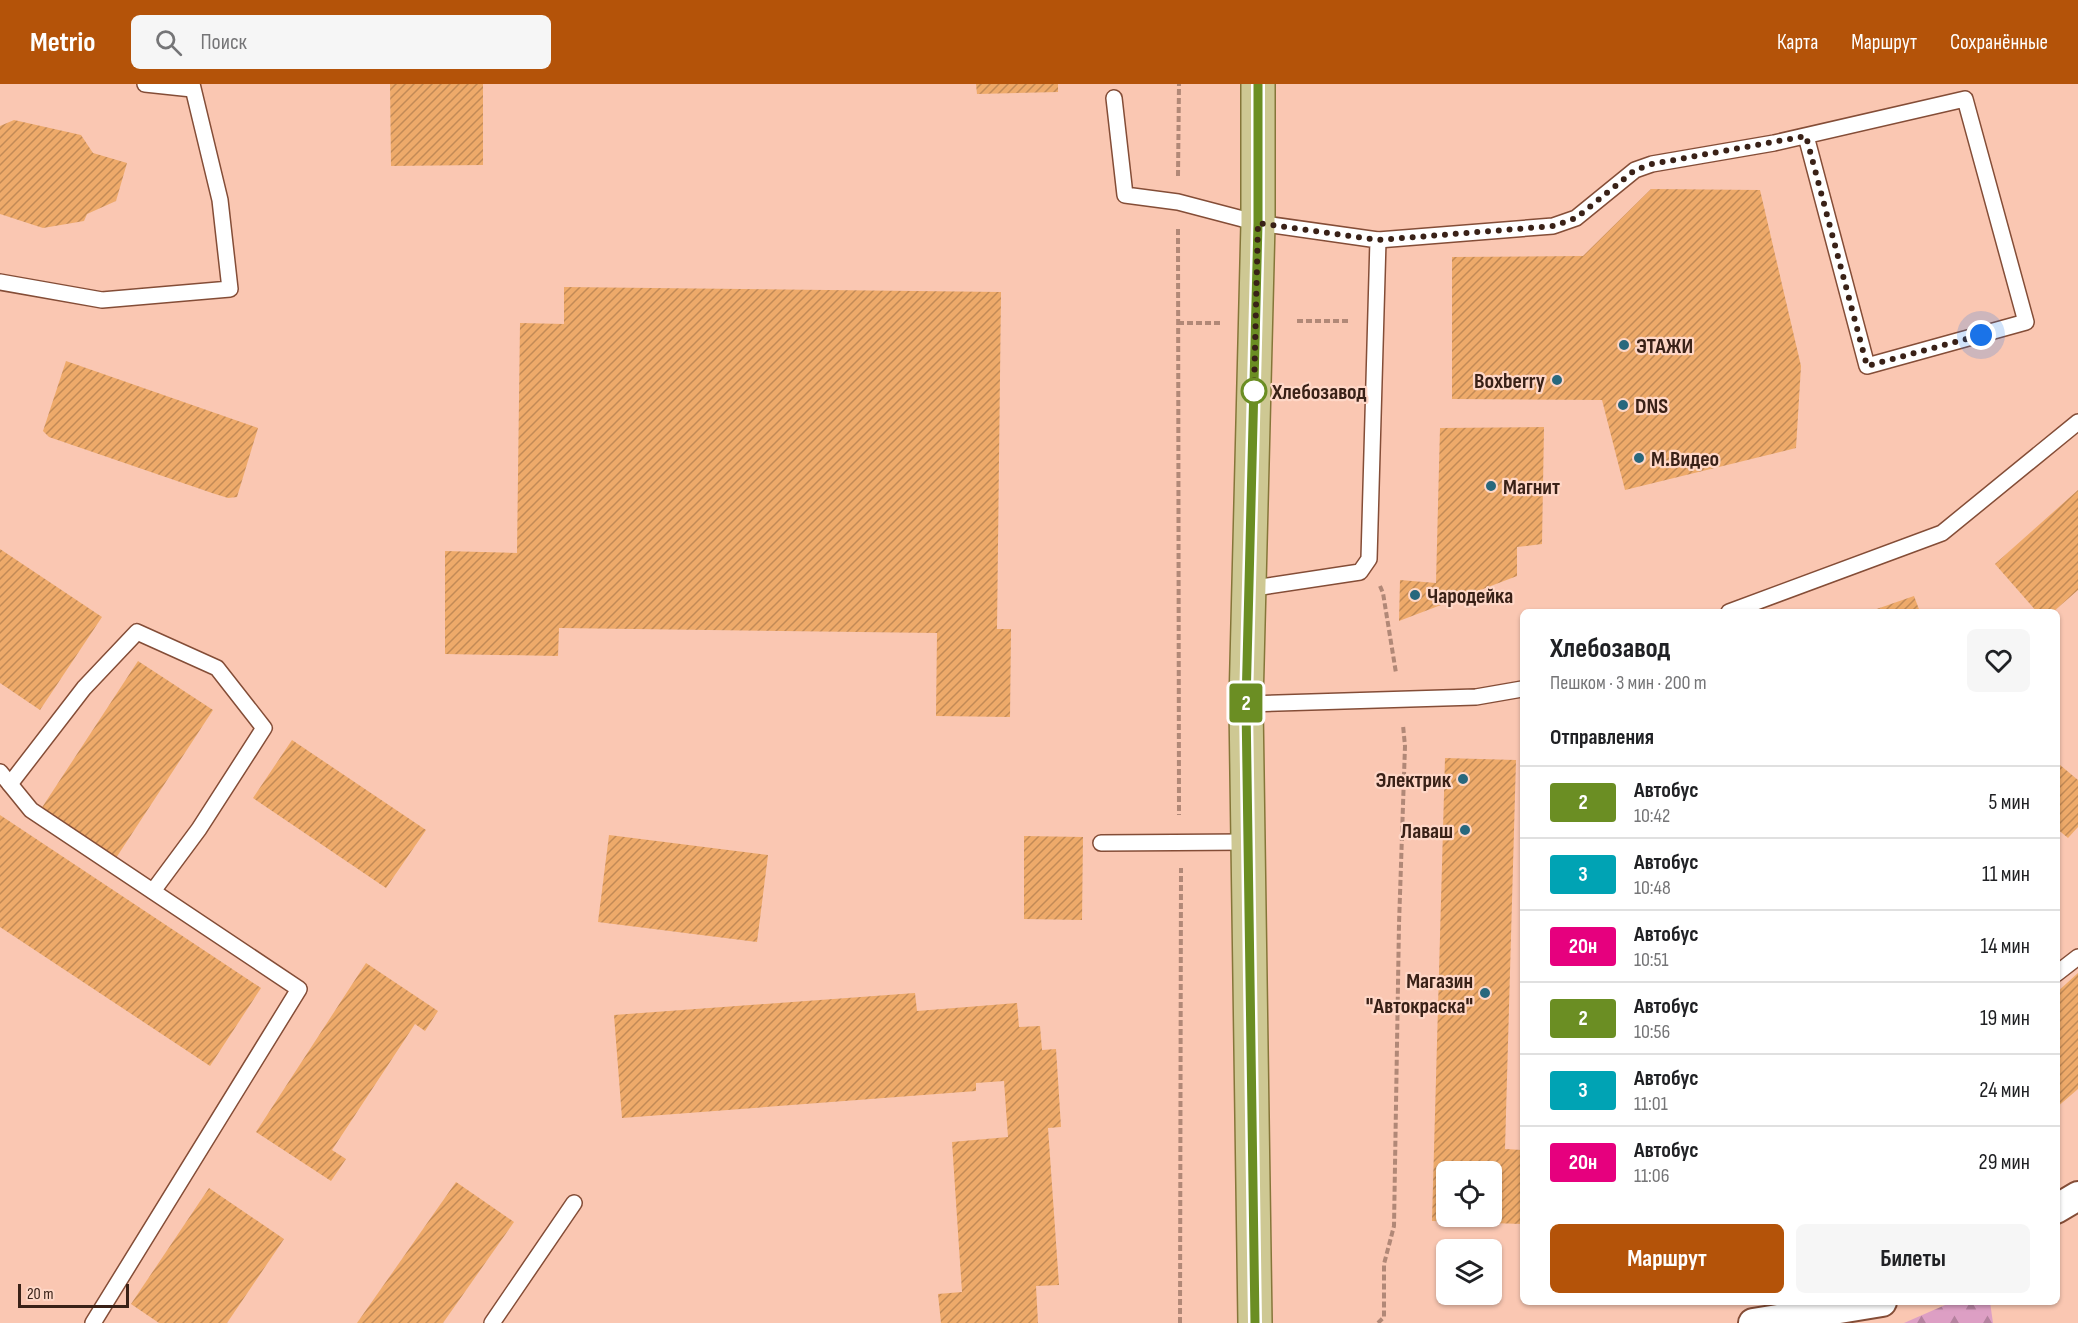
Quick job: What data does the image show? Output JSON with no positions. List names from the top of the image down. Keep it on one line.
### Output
{"places":["ЭТАЖИ","Boxberry","Хлебозавод","DNS","М.Видео","Магнит","Чародейка","Электрик","Лаваш","Магазин \"Автокраска\""],"lines":["bus line 2"],"scale_bar":"20 m","page":{"header":"Metrio","search":"Поиск","nav":["Карта","Маршрут","Сохранённые"],"on_map":"2","heading":[["Хлебозавод","Пешком · 3 мин · 200 m"],"Отправления"],"list":[{"mark":"2","name":"Автобус","note":"10:42","value":"5 мин"},{"mark":"3","name":"Автобус","note":"10:48","value":"11 мин"},{"mark":"20н","name":"Автобус","note":"10:51","value":"14 мин"},{"mark":"2","name":"Автобус","note":"10:56","value":"19 мин"},{"mark":"3","name":"Автобус","note":"11:01","value":"24 мин"},{"mark":"20н","name":"Автобус","note":"11:06","value":"29 мин"}],"buttons":["Маршрут","Билеты"],"scale":"20 m"}}
